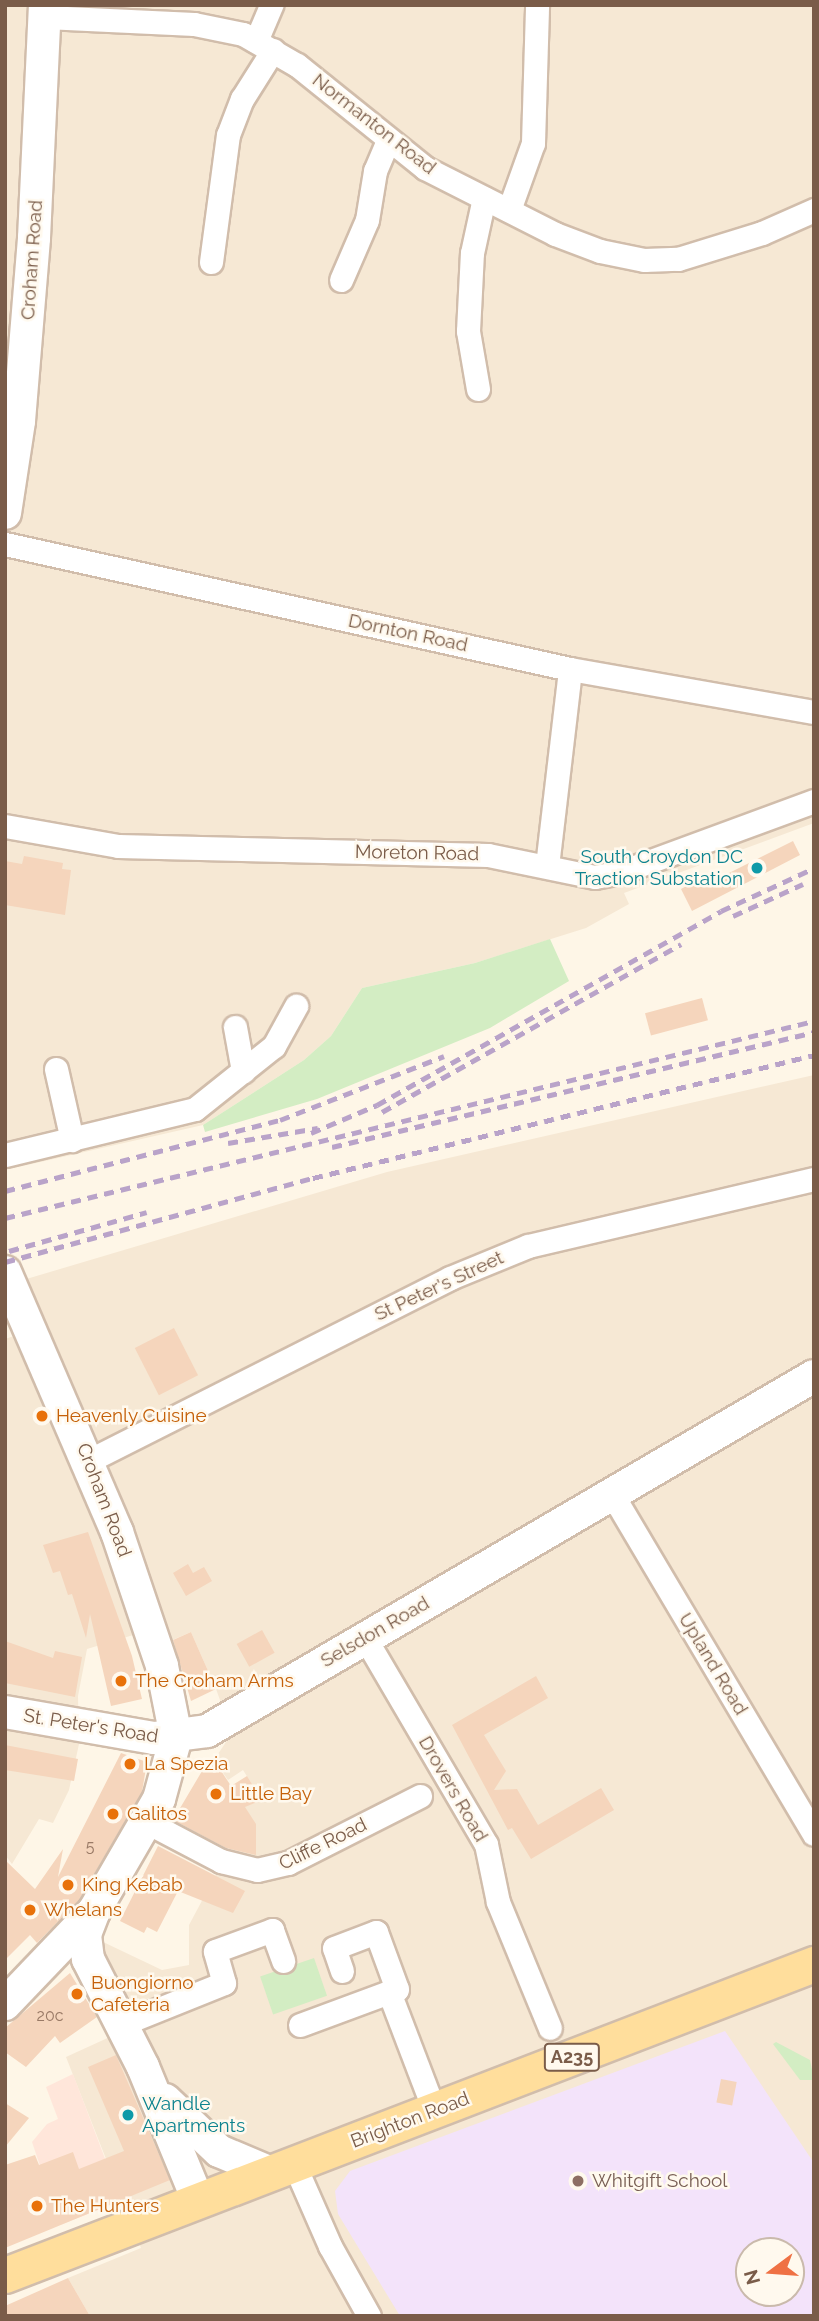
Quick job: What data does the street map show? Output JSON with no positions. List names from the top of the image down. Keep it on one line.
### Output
{"streets":{"main road":["Croham Road","Selsdon Road","St. Peter's Road","A235","Brighton Road"],"street":["Normanton Road","Dornton Road","Moreton Road","St Peter's Street","Upland Road","Drovers Road","Cliffe Road"]},"crossings":[["Normanton Road","Croham Road"],["Croham Road","St Peter's Street"],["Croham Road","Selsdon Road"],["Croham Road","St. Peter's Road"],["Selsdon Road","Upland Road"],["Selsdon Road","St. Peter's Road"],["Selsdon Road","Drovers Road"]],"places":["South Croydon DC Traction Substation","Heavenly Cuisine","The Croham Arms","La Spezia","Little Bay","Galitos","King Kebab","Whelans","Buongiorno Cafeteria","Wandle Apartments","Whitgift School","The Hunters"],"house_numbers":["5","20c"],"north":"left"}
